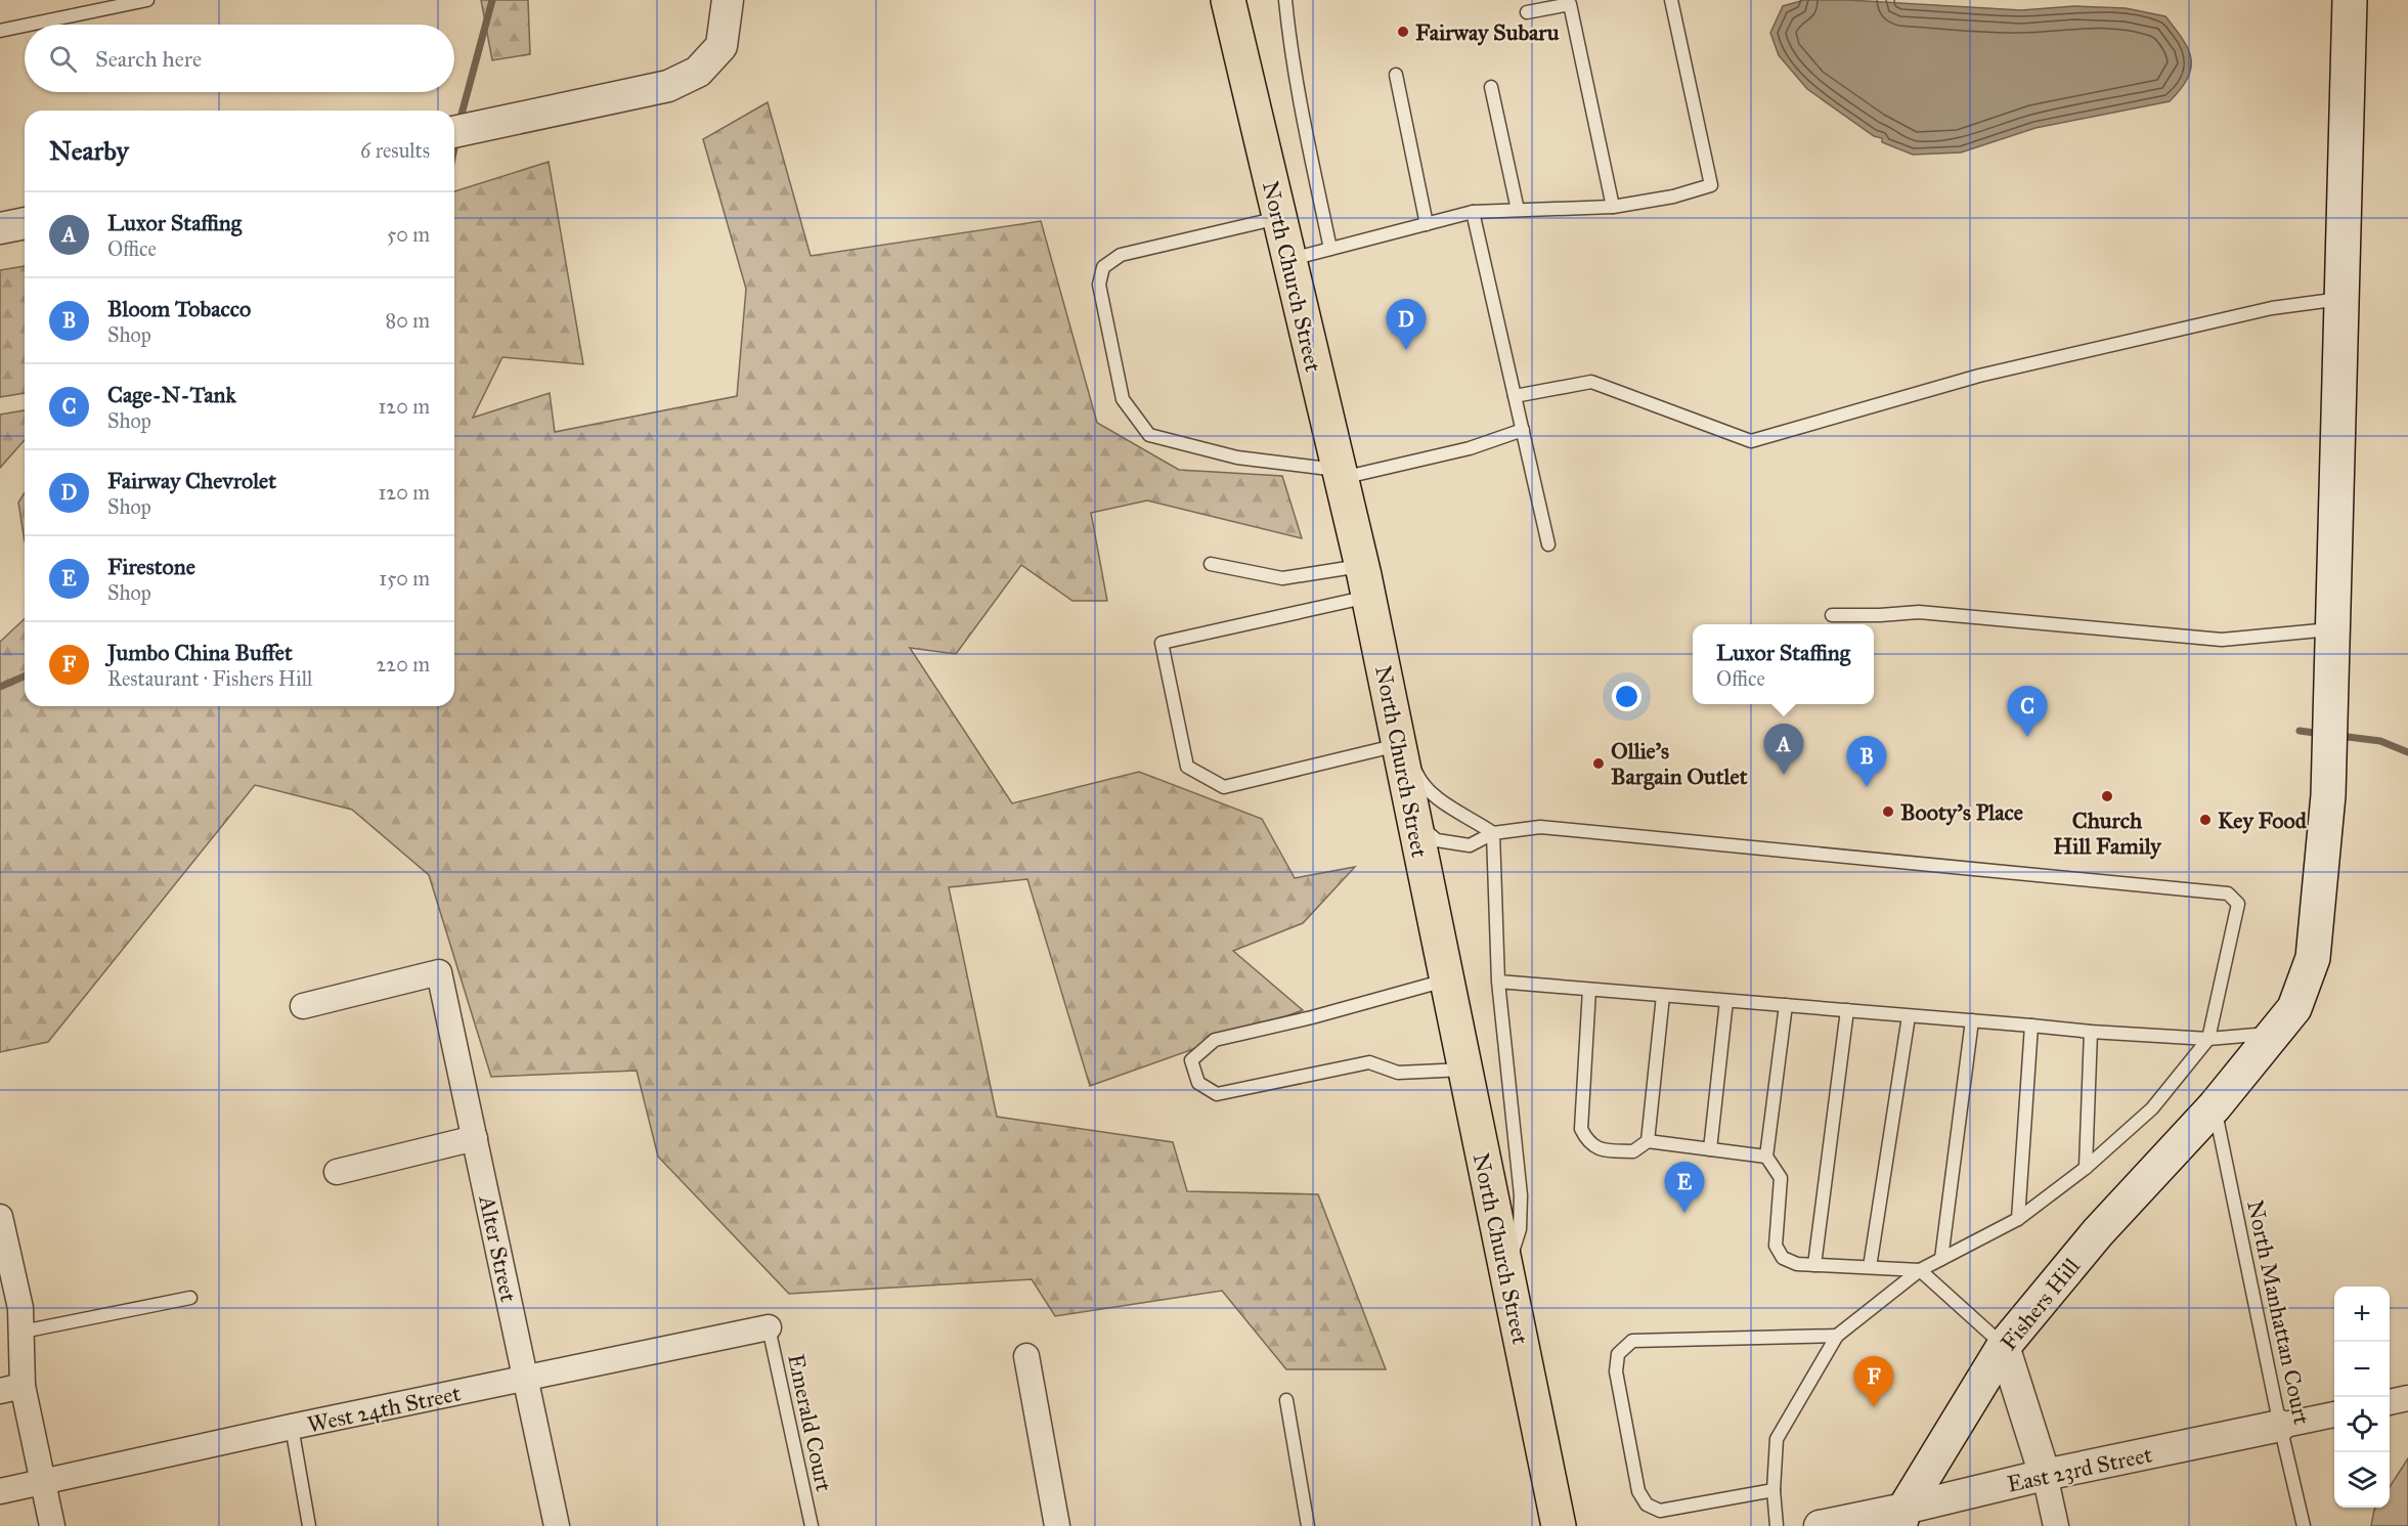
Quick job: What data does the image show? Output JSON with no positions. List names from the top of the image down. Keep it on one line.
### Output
{"streets":{"main road":["North Church Street","Fishers Hill"],"street":["Alter Street","West 24th Street","East 23rd Street"],"lane":["North Manhattan Court","Emerald Court"]},"crossings":[["Alter Street","West 24th Street"],["Fishers Hill","North Manhattan Court"],["Fishers Hill","East 23rd Street"],["North Manhattan Court","East 23rd Street"],["West 24th Street","Emerald Court"]],"places":["Fairway Subaru","Ollie's Bargain Outlet","Church Hill Family","Booty's Place","Key Food"],"page":{"search":"Search here","heading":["Nearby","6 results"],"list":[{"mark":"A","name":"Luxor Staffing","note":"Office","value":"50 m"},{"mark":"B","name":"Bloom Tobacco","note":"Shop","value":"80 m"},{"mark":"C","name":"Cage-N-Tank","note":"Shop","value":"120 m"},{"mark":"D","name":"Fairway Chevrolet","note":"Shop","value":"120 m"},{"mark":"E","name":"Firestone","note":"Shop","value":"150 m"},{"mark":"F","name":"Jumbo China Buffet","note":"Restaurant · Fishers Hill","value":"220 m"}],"pins":["D","C","A","B","E","F"],"popup":["Luxor Staffing","Office"],"map_buttons":["+","−"]}}
